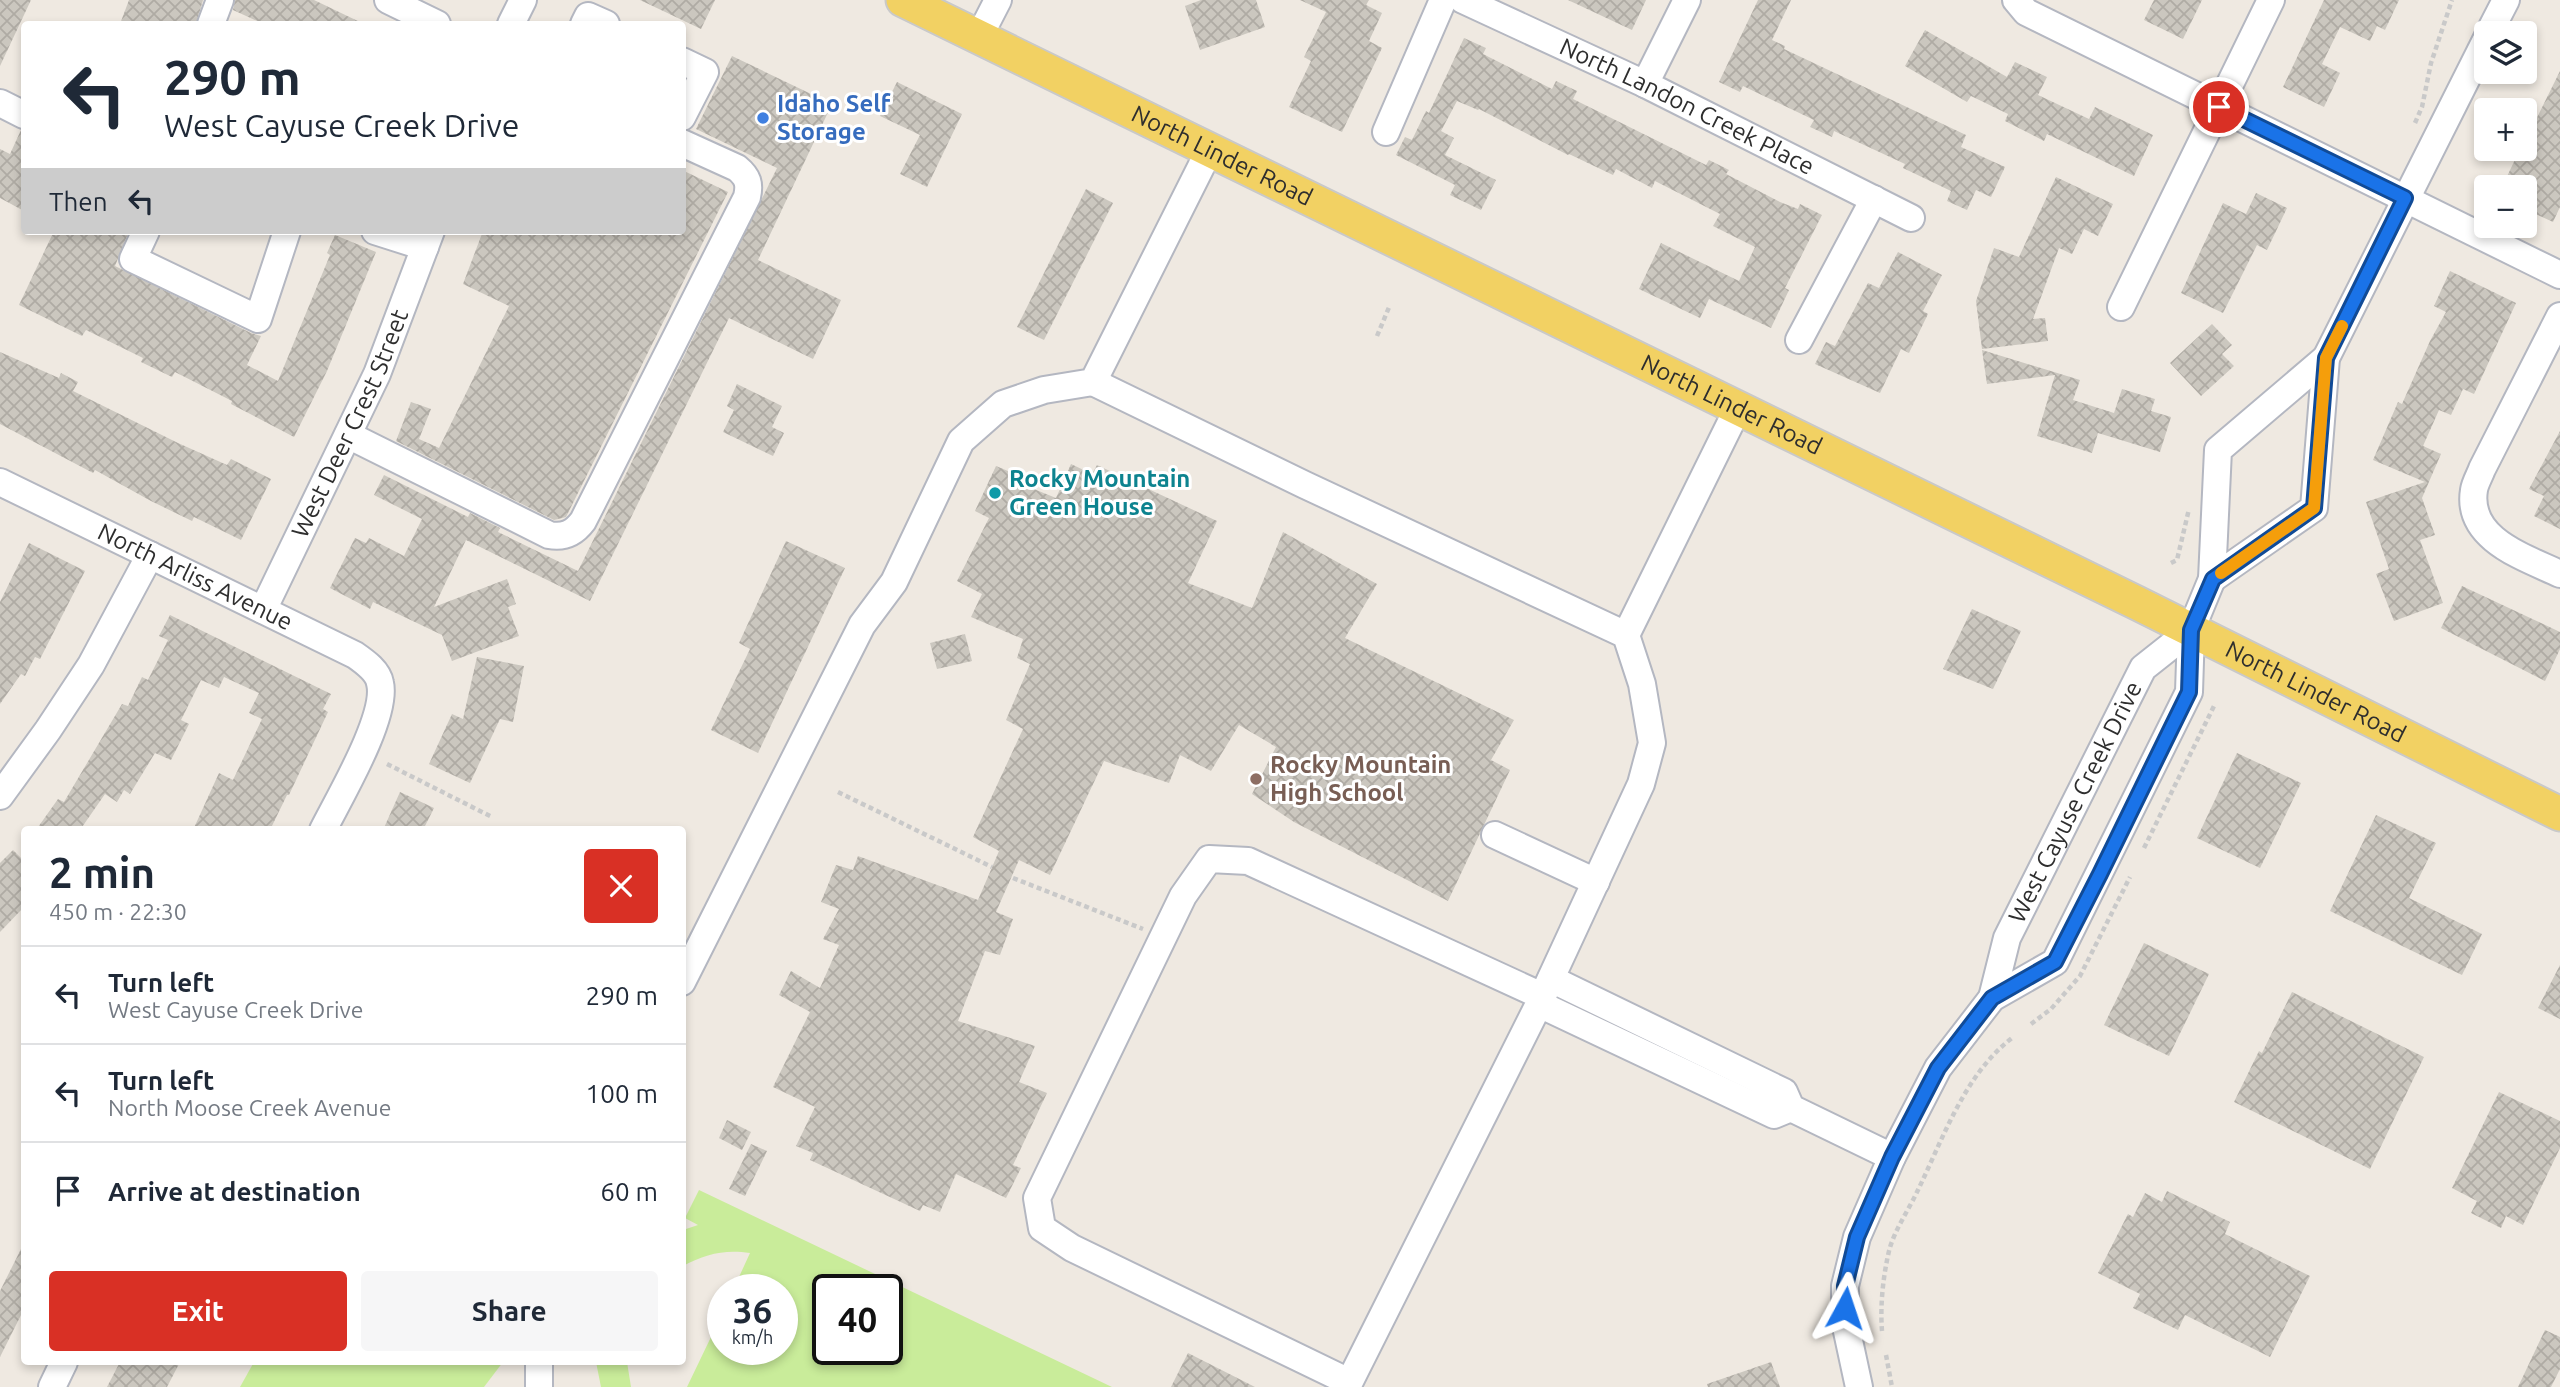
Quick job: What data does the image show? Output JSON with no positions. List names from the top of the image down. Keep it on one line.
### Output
{"streets":{"main road":["North Linder Road"],"street":["North Landon Creek Place","West Deer Crest Street","North Arliss Avenue","West Cayuse Creek Drive"]},"crossings":[["North Linder Road","West Cayuse Creek Drive"],["West Deer Crest Street","North Arliss Avenue"]],"places":["Idaho Self Storage","Rocky Mountain Green House","Rocky Mountain High School"],"page":{"map_buttons":["+","−"],"turn":["290 m","West Cayuse Creek Drive"],"then":"Then","heading":["2 min","450 m · 22:30"],"list":[{"name":"Turn left","note":"West Cayuse Creek Drive","value":"290 m"},{"name":"Turn left","note":"North Moose Creek Avenue","value":"100 m"},{"name":"Arrive at destination","value":"60 m"}],"buttons":["Exit","Share"],"speed":"36 km/h","limit":"40"}}
